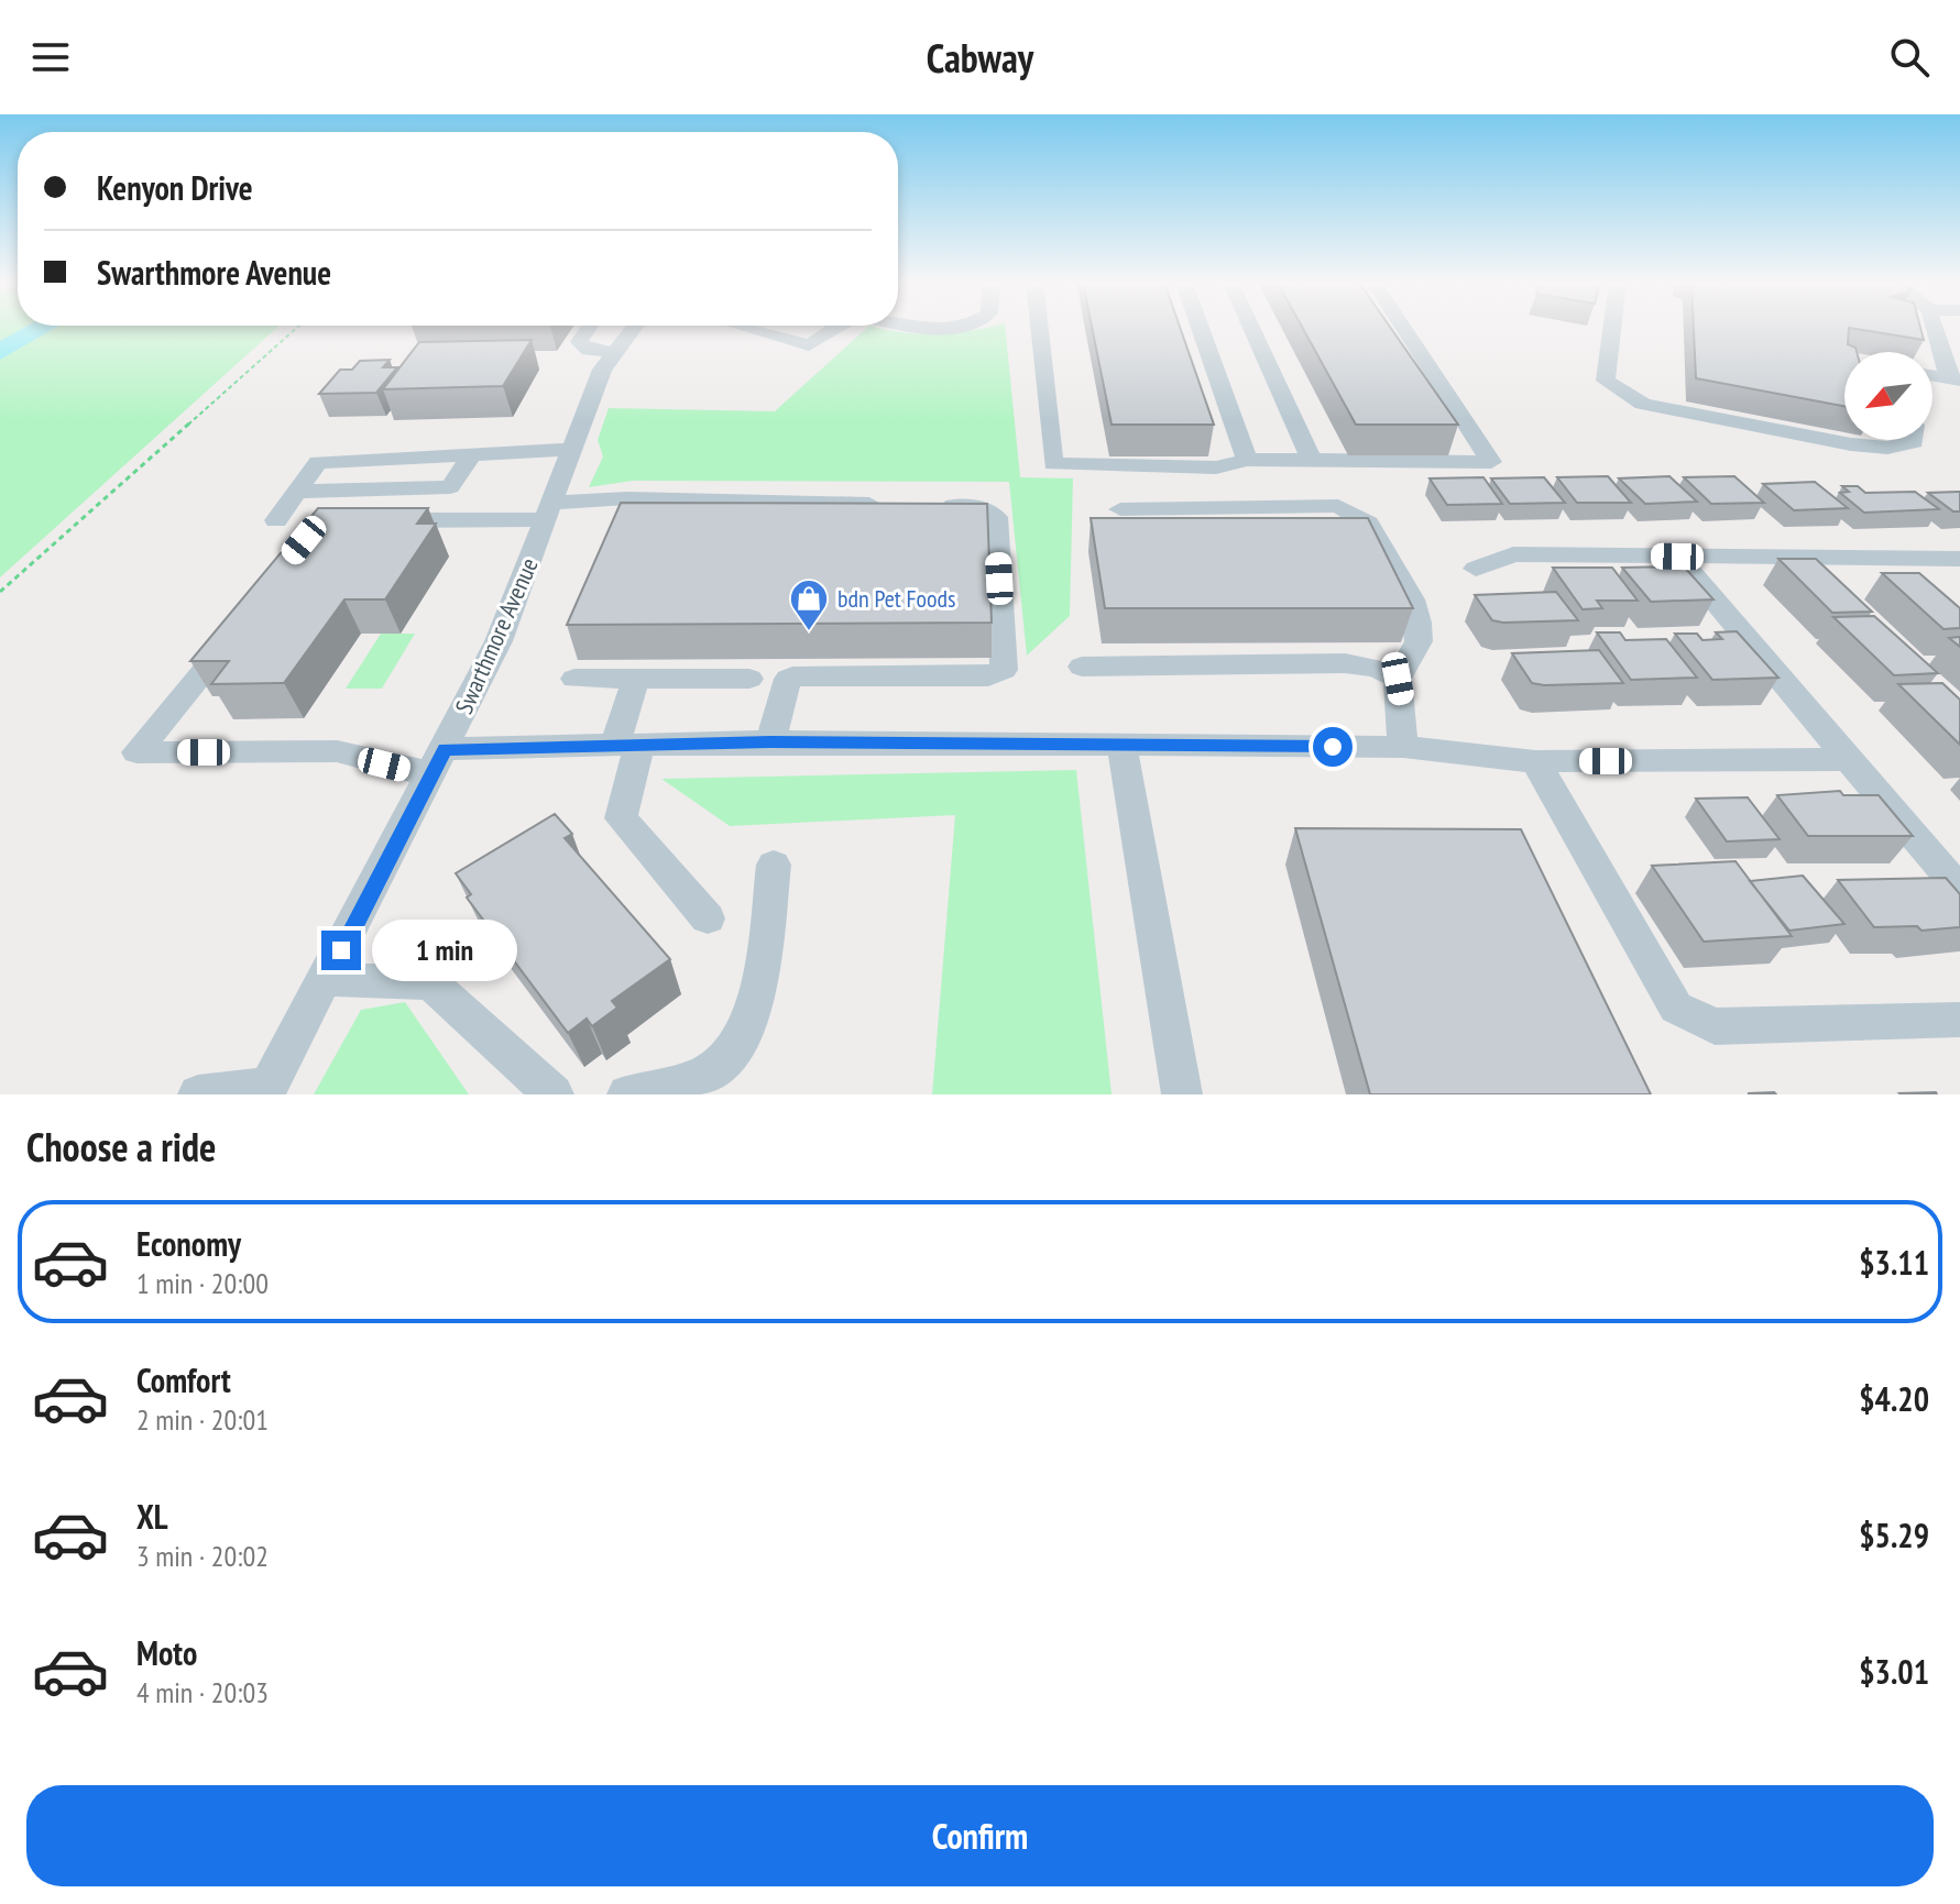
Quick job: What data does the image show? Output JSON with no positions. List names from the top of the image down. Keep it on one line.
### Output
{"streets":{"street":["Swarthmore Avenue"]},"places":{"shop":["bdn Pet Foods"]},"north":"bottom left","page":{"header":"Cabway","banner":["Kenyon Drive","Swarthmore Avenue"],"bubble":"1 min","heading":"Choose a ride","list":[{"name":"Economy","note":"1 min · 20:00","value":"$3.11"},{"name":"Comfort","note":"2 min · 20:01","value":"$4.20"},{"name":"XL","note":"3 min · 20:02","value":"$5.29"},{"name":"Moto","note":"4 min · 20:03","value":"$3.01"}],"buttons":"Confirm"}}
